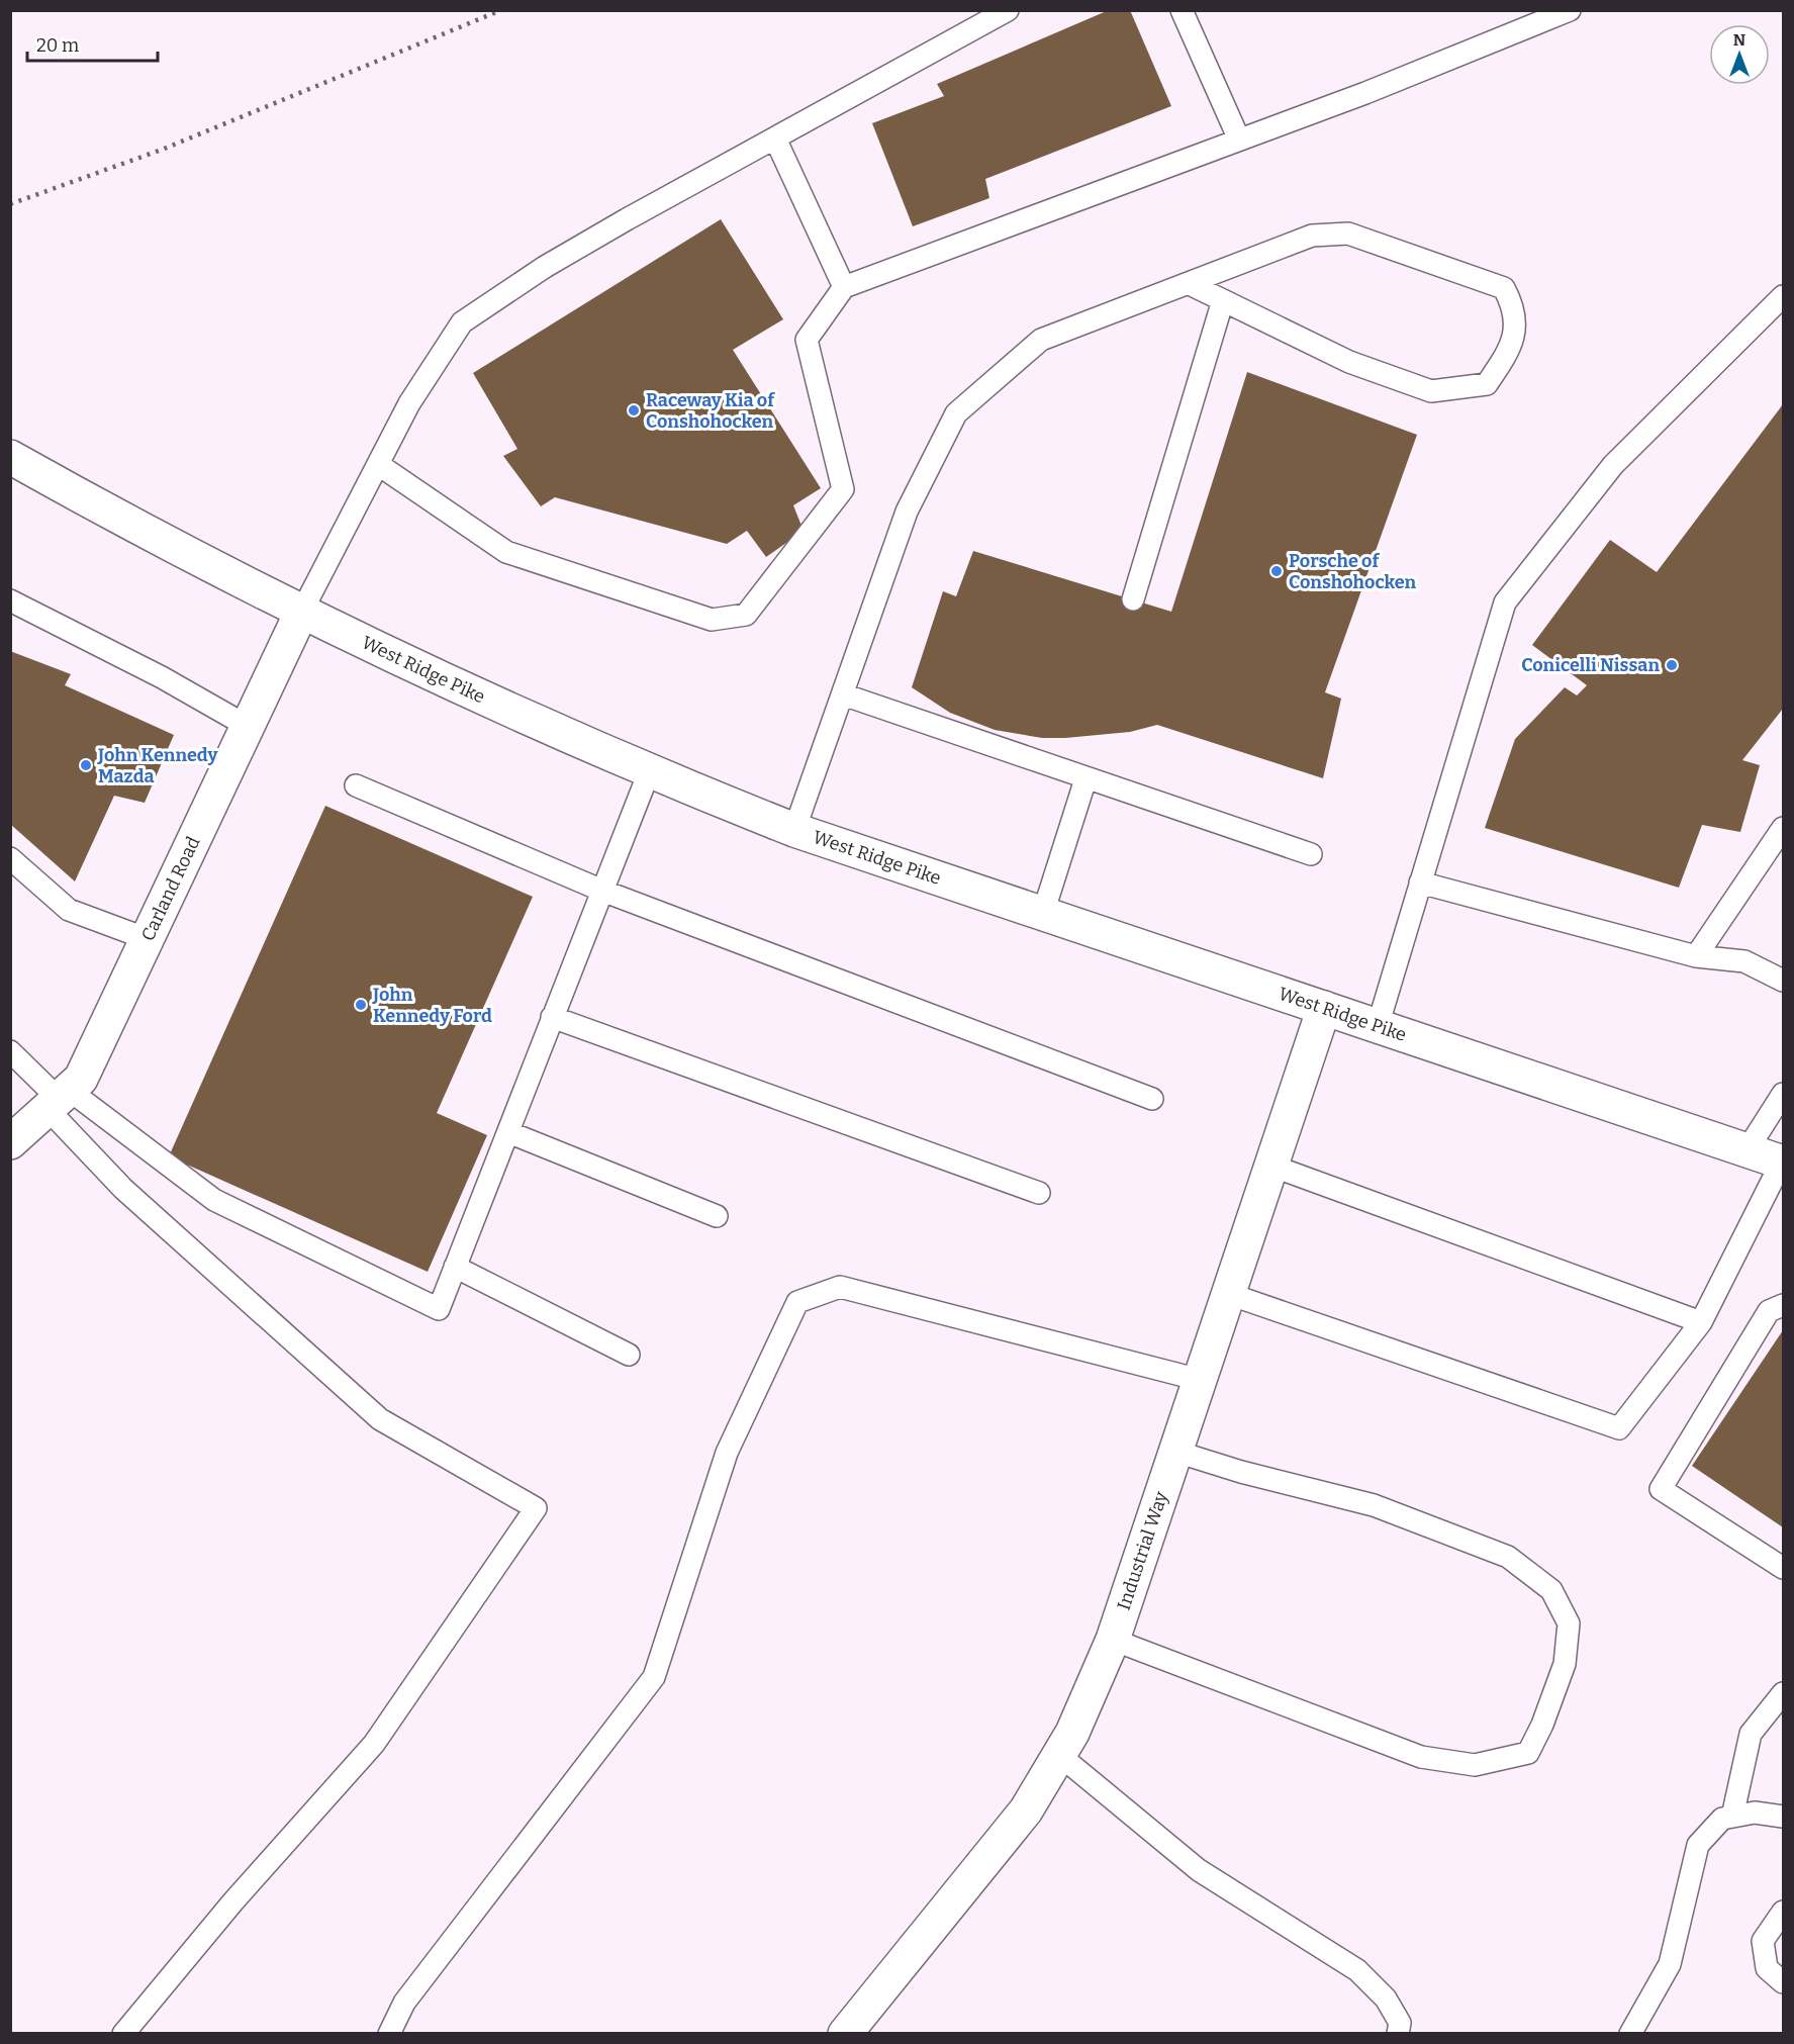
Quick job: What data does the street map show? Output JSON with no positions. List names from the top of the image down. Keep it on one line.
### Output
{"streets":{"main road":["West Ridge Pike","Carland Road","Industrial Way"]},"crossings":[["West Ridge Pike","Carland Road"],["West Ridge Pike","Industrial Way"]],"places":["Raceway Kia of Conshohocken","Porsche of Conshohocken","Conicelli Nissan","John Kennedy Mazda","John Kennedy Ford"],"scale_bar":"20 m","north":"top"}
